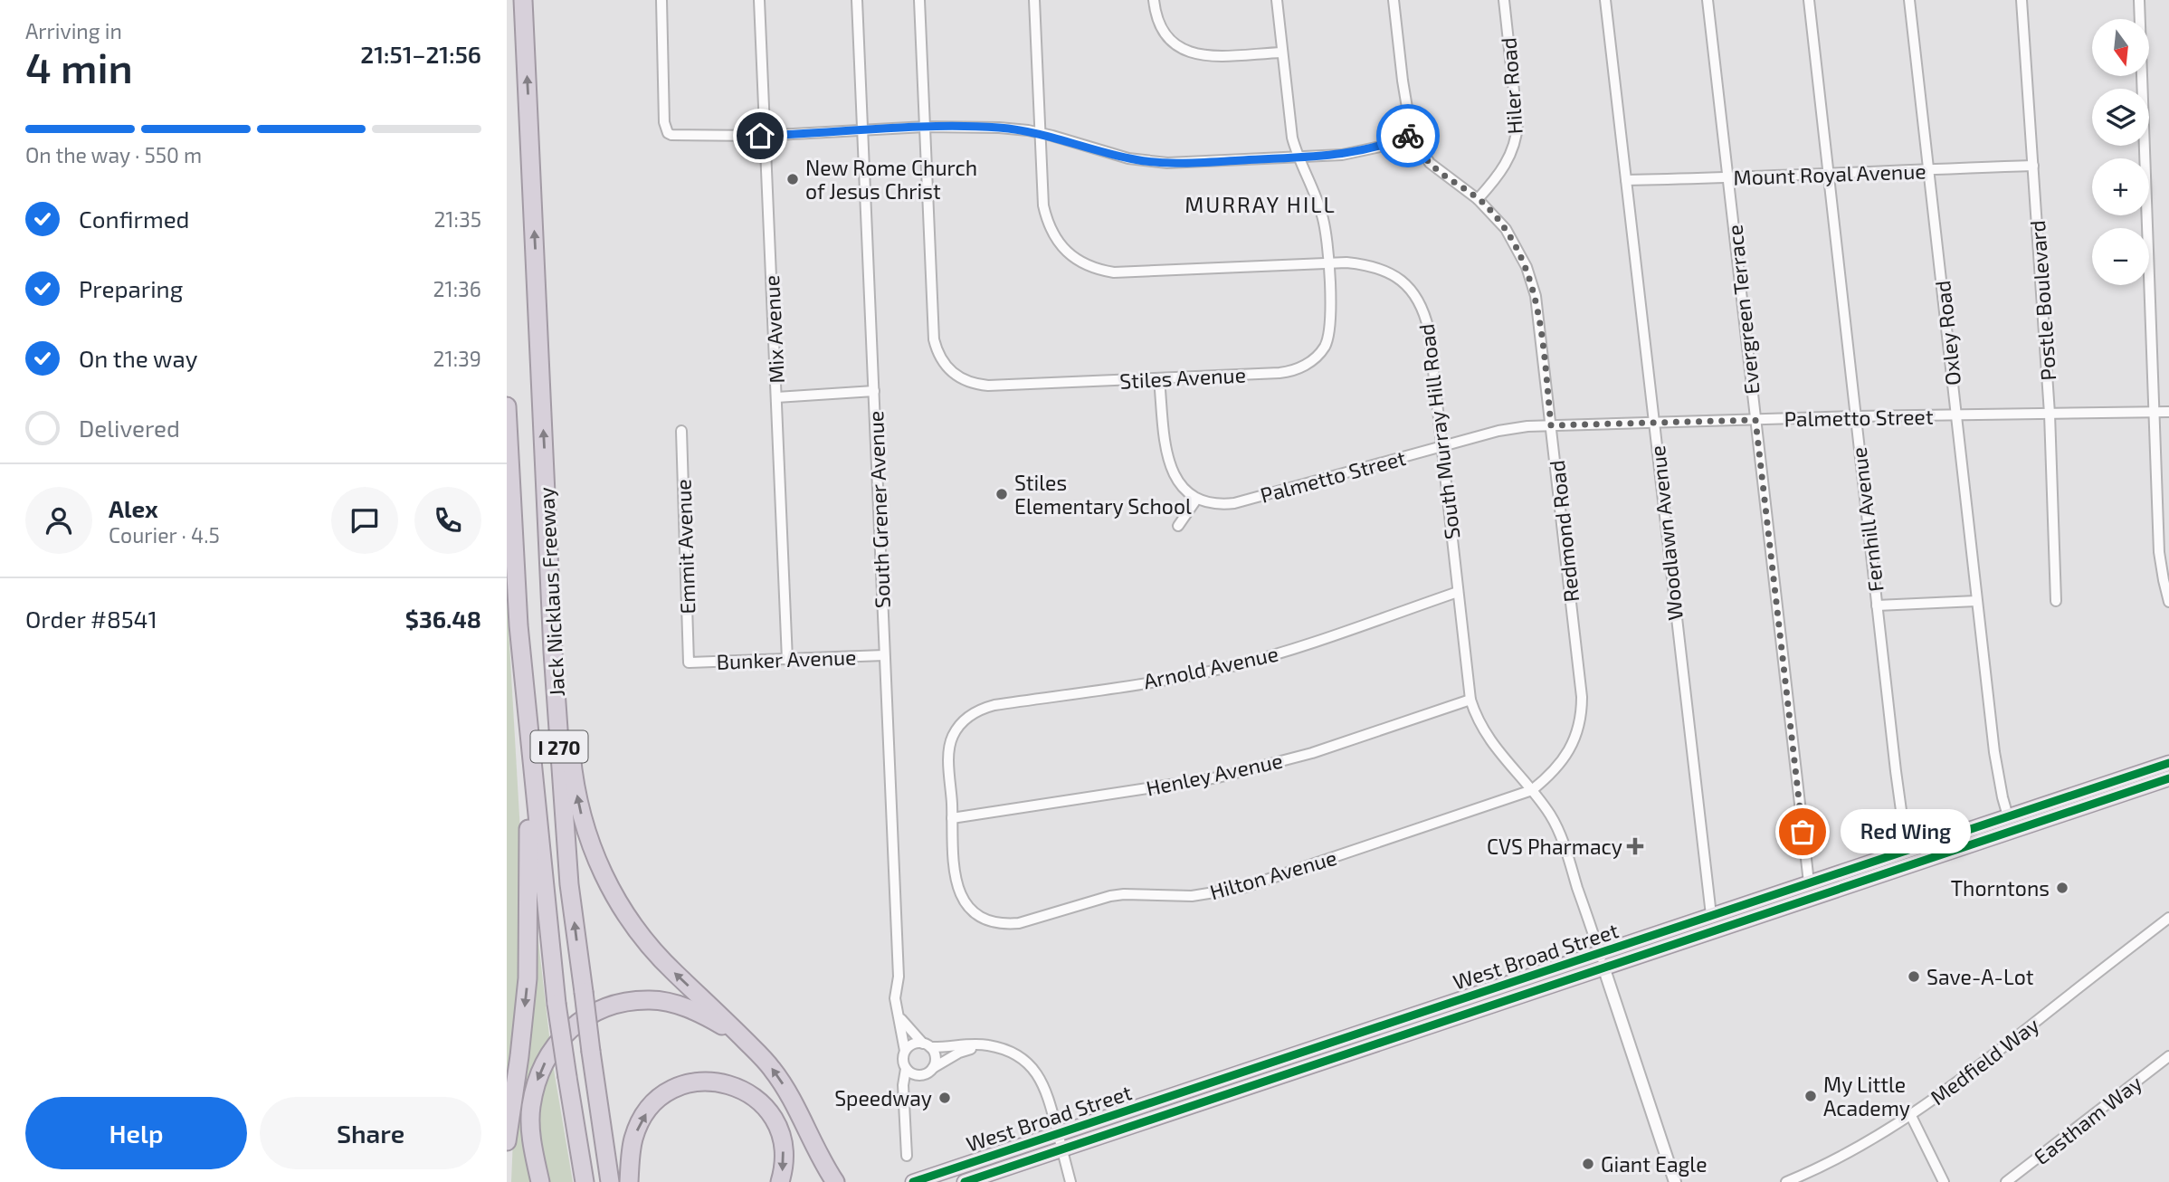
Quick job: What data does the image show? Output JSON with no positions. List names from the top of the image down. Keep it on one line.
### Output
{"streets":{"highway":["Jack Nicklaus Freeway","I 270"],"main road":["West Broad Street"],"street":["Hiler Road","Mount Royal Avenue","Postle Boulevard","Evergreen Terrace","Mix Avenue","Oxley Road","Stiles Avenue","Palmetto Street","South Murray Hill Road","South Grener Avenue","Fernhill Avenue","Redmond Road","Woodlawn Avenue","Emmit Avenue","Bunker Avenue","Arnold Avenue","Henley Avenue","Hilton Avenue","Medfield Way","Eastham Way"]},"crossings":[["Hiler Road","Redmond Road"],["Mount Royal Avenue","Postle Boulevard"],["Mount Royal Avenue","Evergreen Terrace"],["Mount Royal Avenue","Oxley Road"],["Mount Royal Avenue","Fernhill Avenue"],["Mount Royal Avenue","Woodlawn Avenue"],["Postle Boulevard","Palmetto Street"],["Evergreen Terrace","Palmetto Street"],["Evergreen Terrace","West Broad Street"],["Mix Avenue","Bunker Avenue"],["Oxley Road","Palmetto Street"],["Oxley Road","West Broad Street"],["Stiles Avenue","South Murray Hill Road"],["Palmetto Street","South Murray Hill Road"],["Palmetto Street","Fernhill Avenue"],["Palmetto Street","Redmond Road"],["Palmetto Street","Woodlawn Avenue"],["South Murray Hill Road","Redmond Road"],["South Murray Hill Road","Arnold Avenue"],["South Murray Hill Road","Henley Avenue"],["South Murray Hill Road","Hilton Avenue"],["South Murray Hill Road","West Broad Street"],["South Grener Avenue","Bunker Avenue"],["Fernhill Avenue","West Broad Street"],["Redmond Road","Hilton Avenue"],["Woodlawn Avenue","West Broad Street"],["Emmit Avenue","Bunker Avenue"],["Arnold Avenue","Henley Avenue"],["Arnold Avenue","Hilton Avenue"],["Henley Avenue","Hilton Avenue"]],"districts":["MURRAY HILL"],"places":{"other":["New Rome Church of Jesus Christ","Stiles Elementary School","Red Wing","Thorntons","Save-A-Lot","My Little Academy","Speedway","Giant Eagle"],"health":["CVS Pharmacy"]},"north":"bottom","page":{"heading":["4 min","Arriving in","21:51–21:56"],"panel":["Alex","Courier · 4.5","Order #8541","$36.48"],"map_buttons":["+","−"],"bar":"On the way · 550 m","list":[["Confirmed","21:35"],["Preparing","21:36"],["On the way","21:39"],"Delivered"],"bubble":"Red Wing","buttons":["Help","Share"]}}
